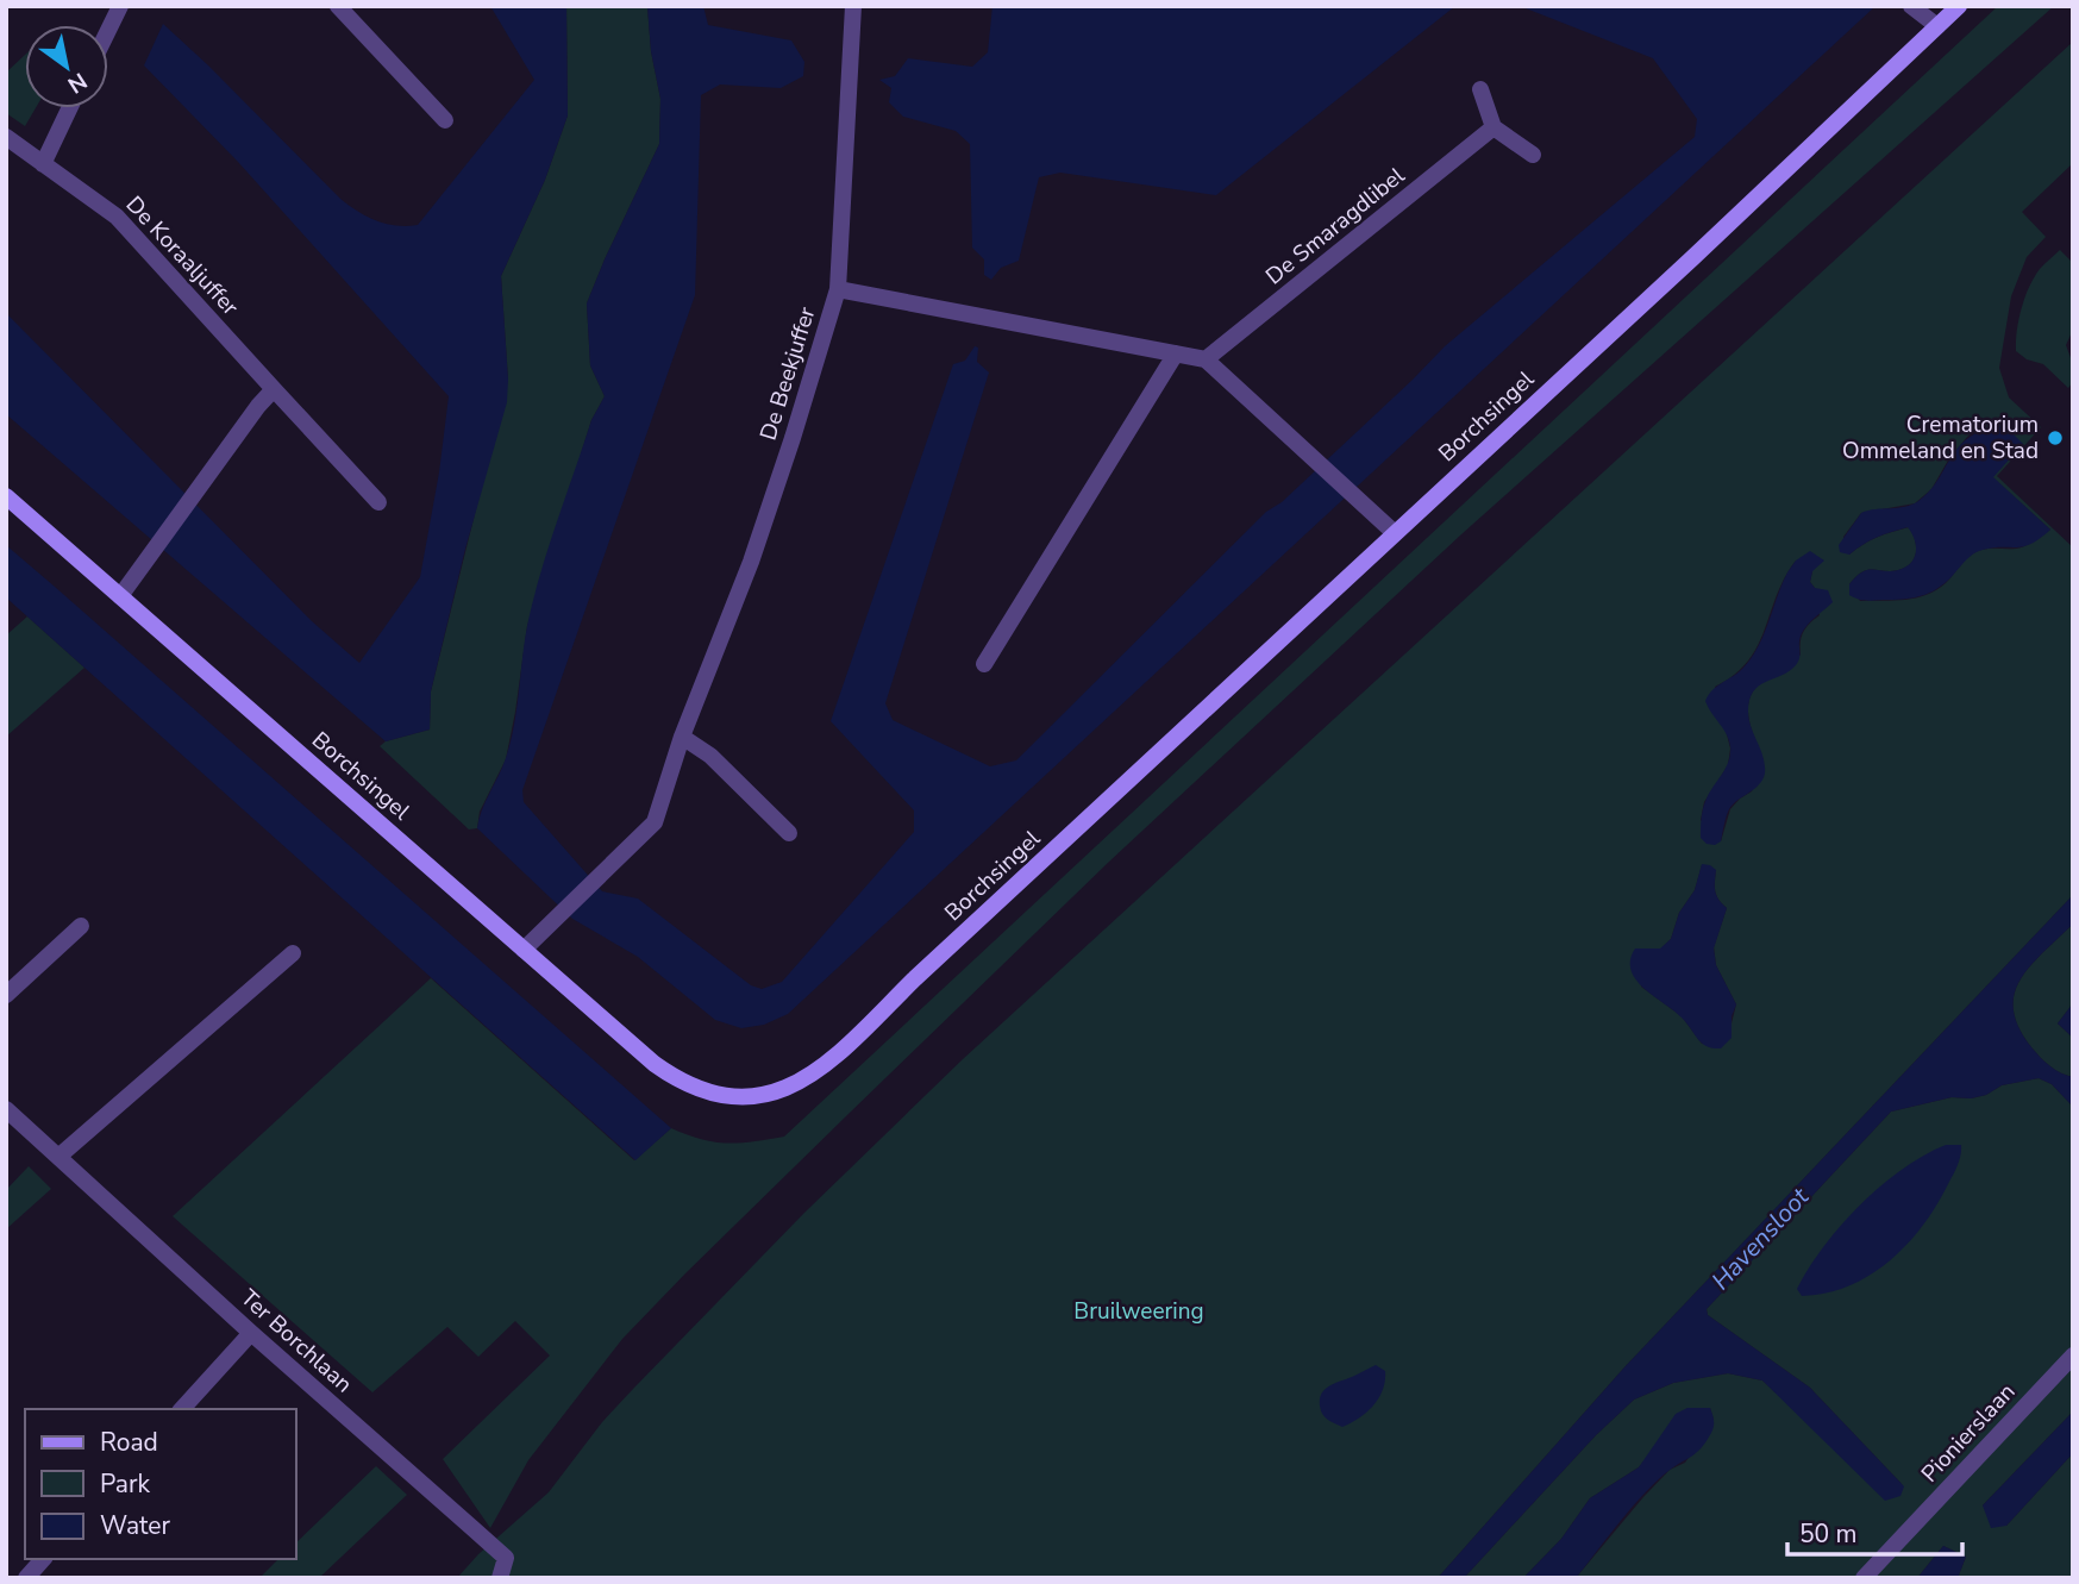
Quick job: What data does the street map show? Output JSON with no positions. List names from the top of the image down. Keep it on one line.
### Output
{"streets":{"main road":["Borchsingel"],"street":["De Smaragdlibel","De Koraaljuffer","De Beekjuffer","Ter Borchlaan","Pionierslaan"]},"crossings":[["De Beekjuffer","Borchsingel"]],"water":["Havensloot"],"parks":["Bruilweering"],"places":["Crematorium Ommeland en Stad"],"legend":["Road","Park","Water"],"scale_bar":"50 m","north":"bottom right"}
